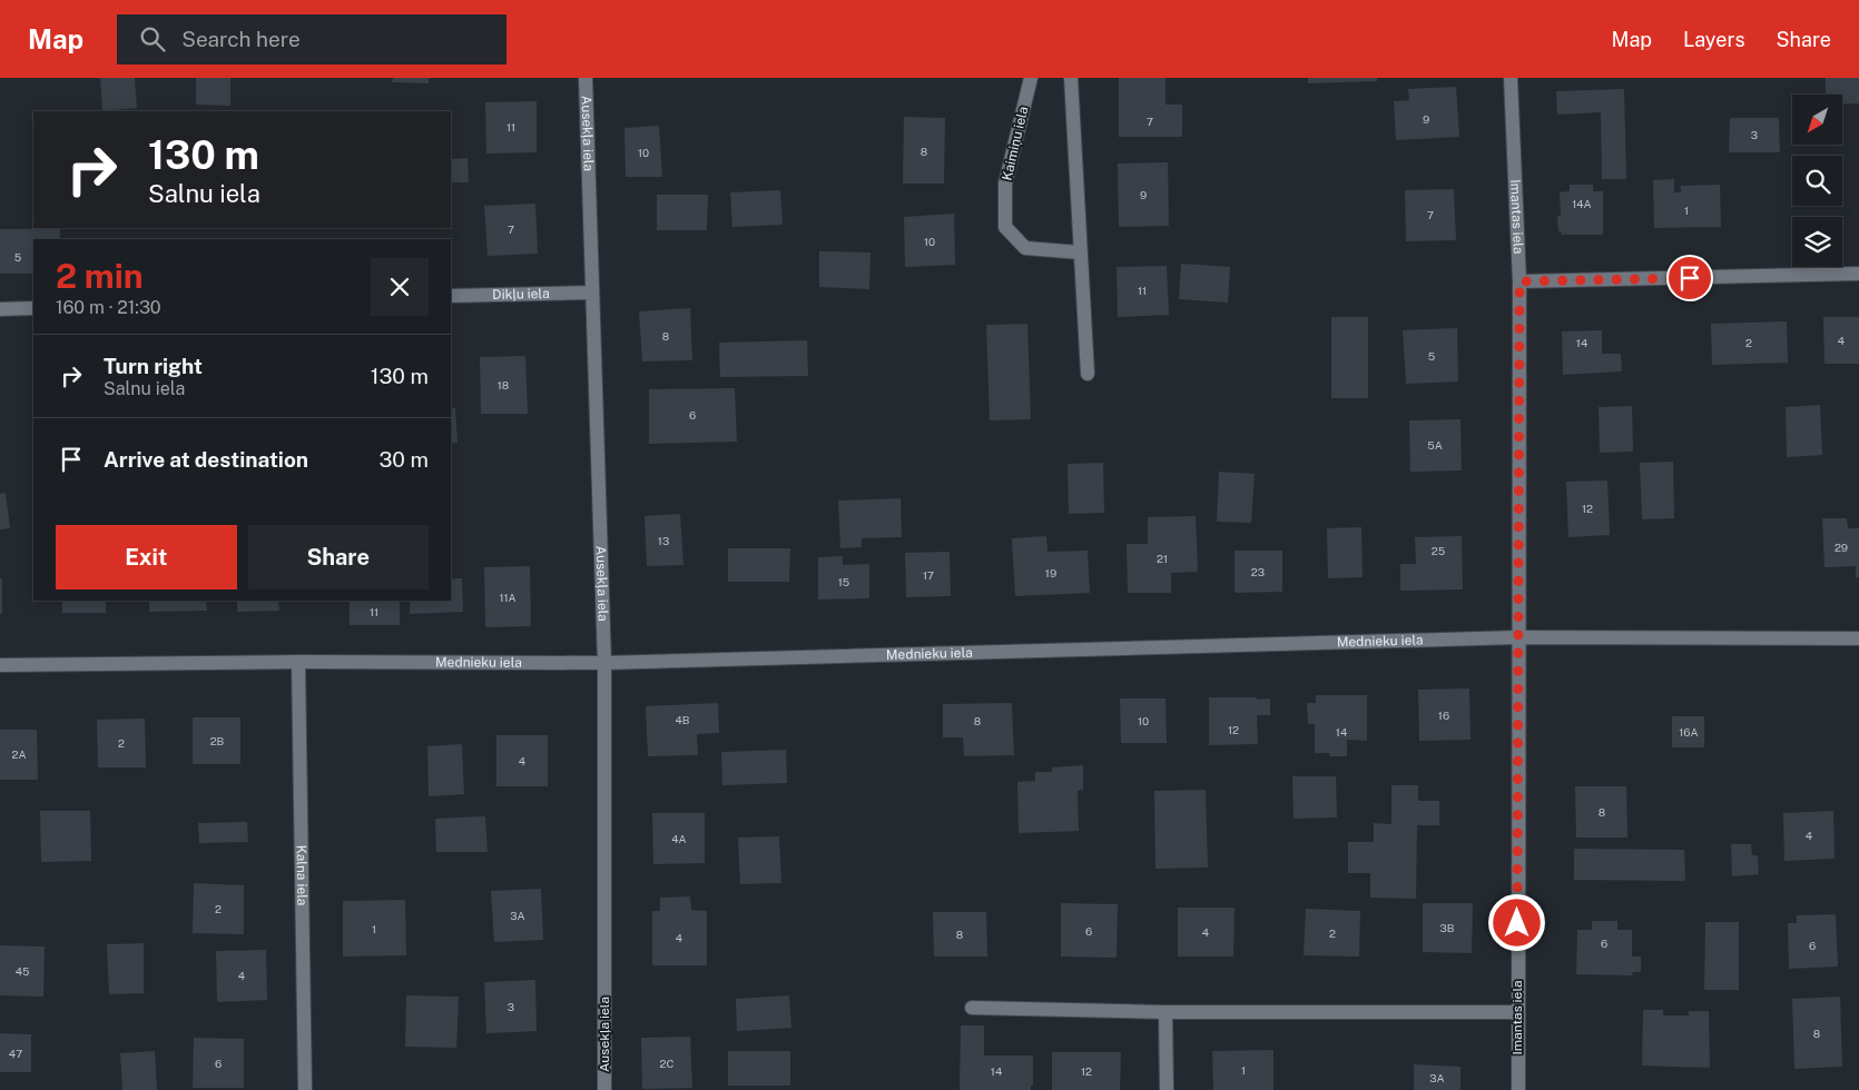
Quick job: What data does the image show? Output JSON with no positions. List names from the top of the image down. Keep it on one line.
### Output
{"streets":{"street":["Ausekļa iela","Kaimiņu iela","Imantas iela","Dikļu iela","Mednieku iela","Kalna iela"]},"crossings":[["Ausekļa iela","Dikļu iela"],["Ausekļa iela","Mednieku iela"],["Imantas iela","Mednieku iela"],["Mednieku iela","Kalna iela"]],"house_numbers":["9","7","11","3","8","10","9","14A","1","7","7","10","5","11","8","4","14","2","5","18","6","5A","12","13","29","25","21","23","19","17","15","11A","11","16","4B","8","10","12","14","16A","2B","2","2A","4","8","4","4A","2","3A","3B","1","6","4","2","8","4","6","6","45","4","3","8","47","6","2C","1","14","12","3A"],"north":"bottom left","page":{"header":"Map","search":"Search here","nav":["Map","Layers","Share"],"turn":["130 m","Salnu iela"],"heading":["2 min","160 m · 21:30"],"list":[{"name":"Turn right","note":"Salnu iela","value":"130 m"},{"name":"Arrive at destination","value":"30 m"}],"buttons":["Exit","Share"]}}
